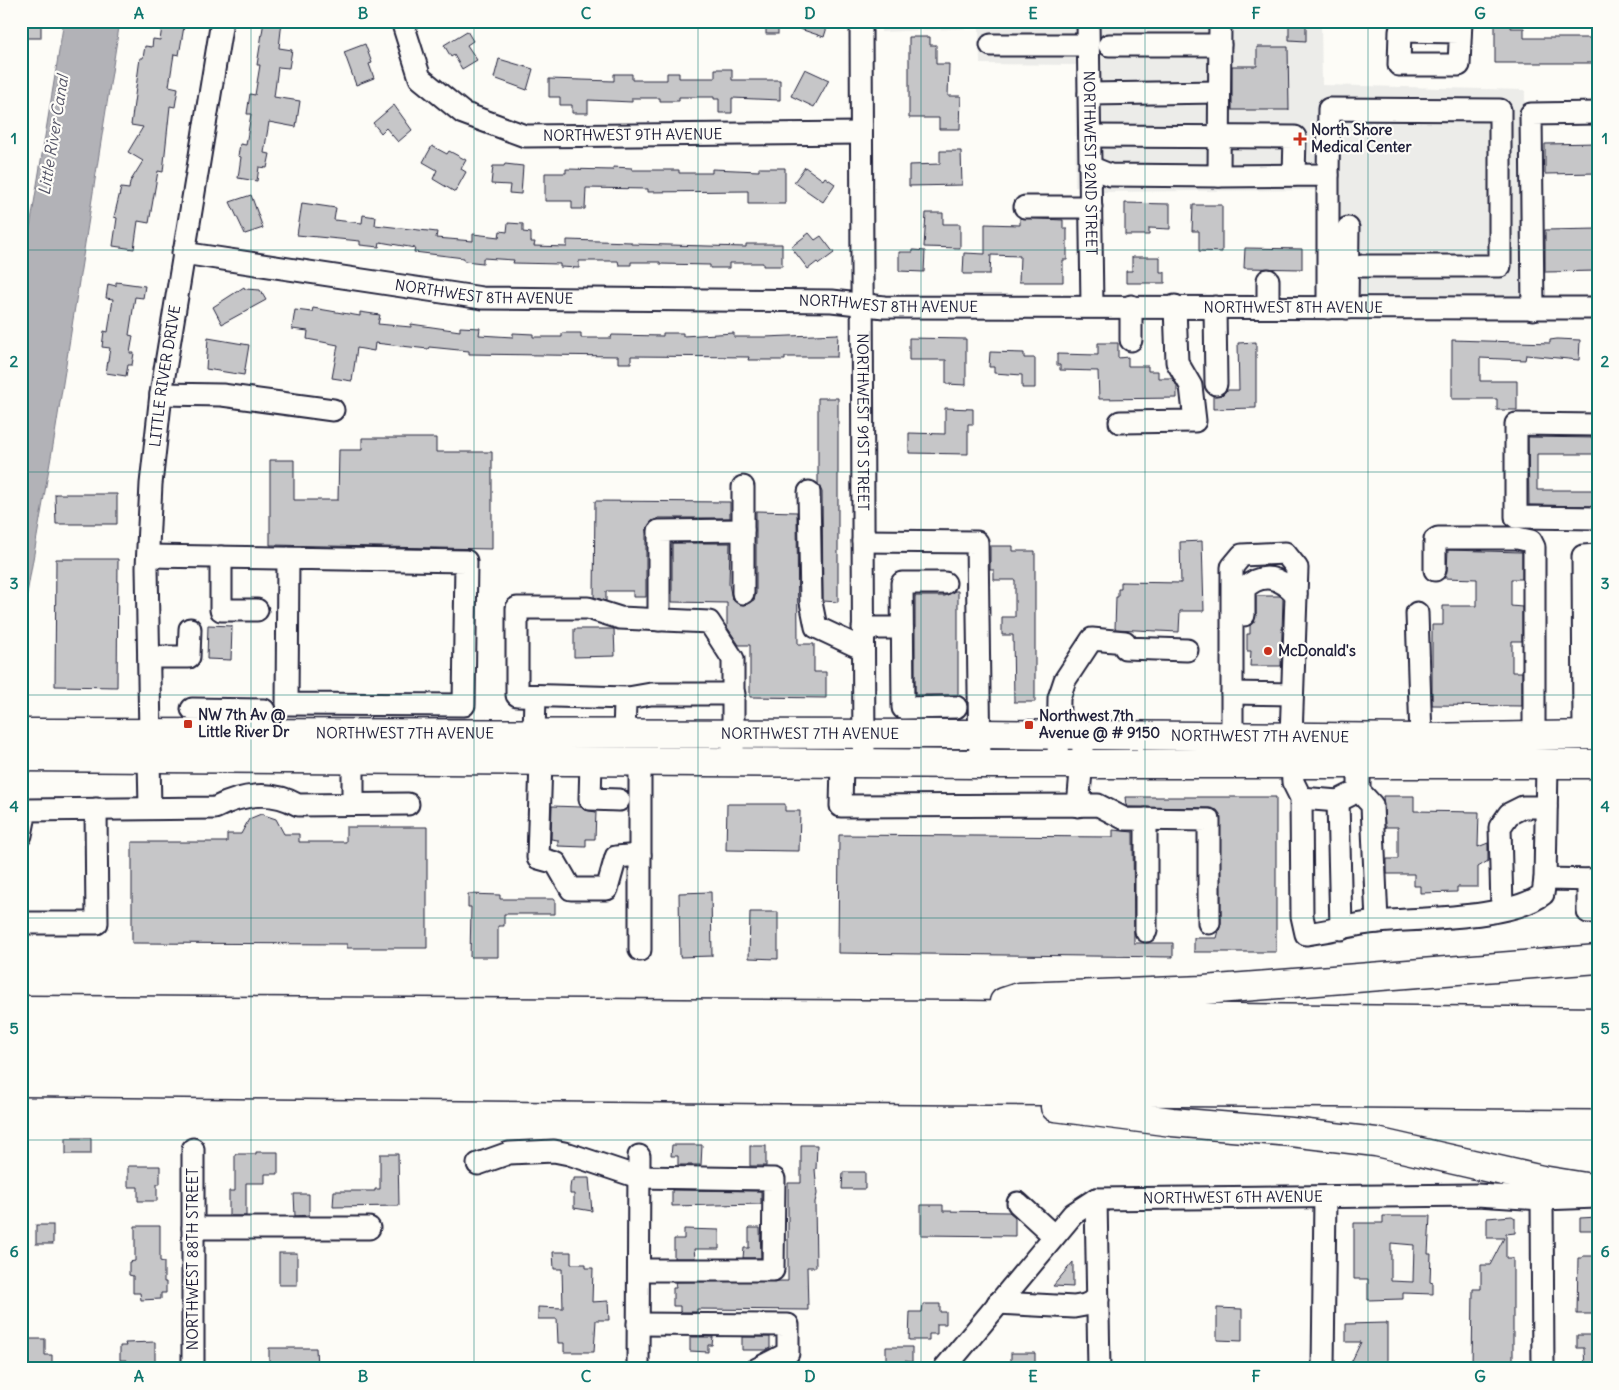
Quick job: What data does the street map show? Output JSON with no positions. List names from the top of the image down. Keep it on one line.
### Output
{"streets":{"main road":["NORTHWEST 7TH AVENUE"],"street":["NORTHWEST 9TH AVENUE","NORTHWEST 92ND STREET","NORTHWEST 8TH AVENUE","LITTLE RIVER DRIVE","NORTHWEST 91ST STREET","NORTHWEST 6TH AVENUE","NORTHWEST 88TH STREET"]},"crossings":[["NORTHWEST 9TH AVENUE","NORTHWEST 91ST STREET"],["NORTHWEST 92ND STREET","NORTHWEST 8TH AVENUE"],["NORTHWEST 8TH AVENUE","LITTLE RIVER DRIVE"],["NORTHWEST 8TH AVENUE","NORTHWEST 91ST STREET"],["LITTLE RIVER DRIVE","NORTHWEST 7TH AVENUE"],["NORTHWEST 91ST STREET","NORTHWEST 7TH AVENUE"]],"water":["Little River Canal"],"places":{"health":["North Shore Medical Center"],"other":["McDonald's"],"transit":["NW 7th Av @ Little River Dr","Northwest 7th Avenue @ # 9150"]},"grid":{"columns":["A","B","C","D","E","F","G"],"rows":["1","2","3","4","5","6"]}}
